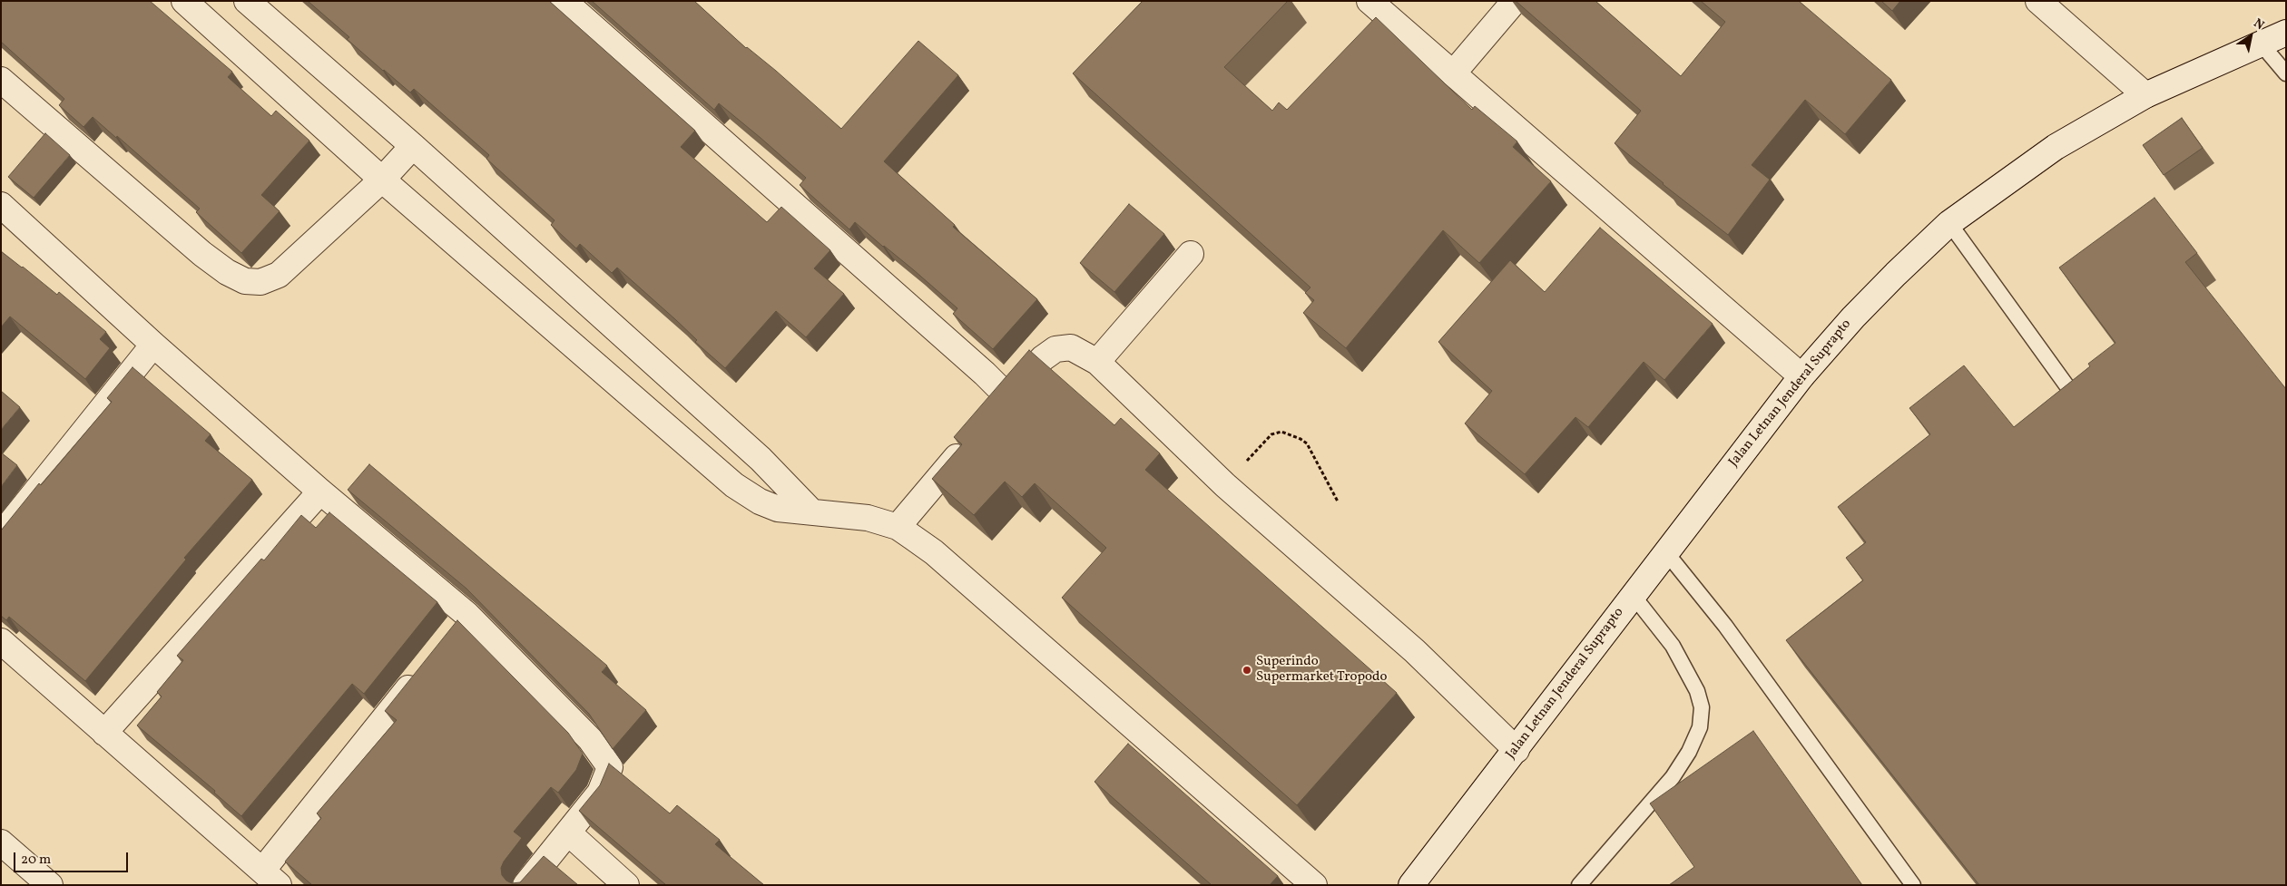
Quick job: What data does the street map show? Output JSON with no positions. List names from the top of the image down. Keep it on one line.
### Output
{"streets":{"street":["Jalan Letnan Jenderal Suprapto"]},"places":["Superindo Supermarket Tropodo"],"scale_bar":"20 m","north":"top right"}
